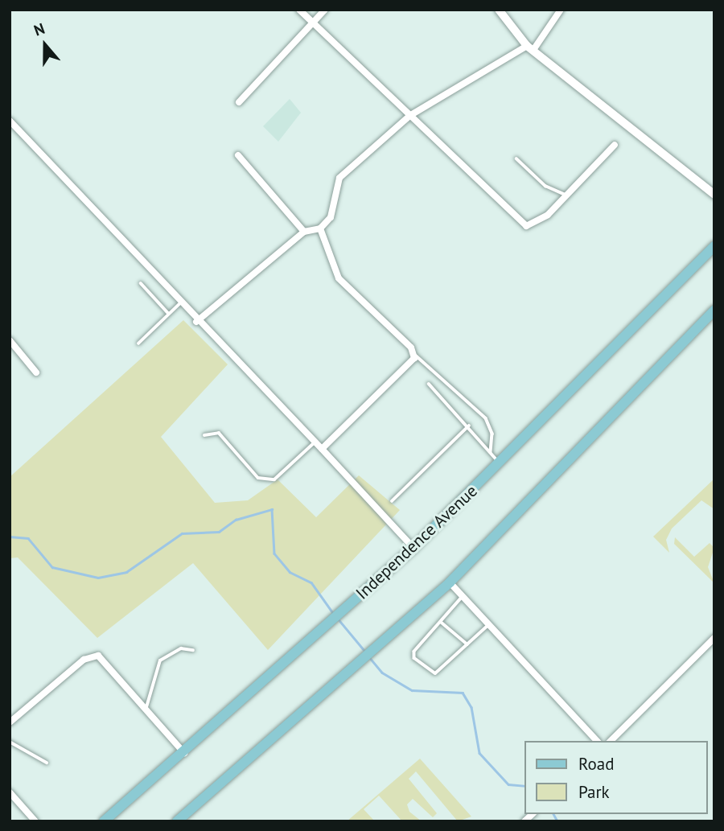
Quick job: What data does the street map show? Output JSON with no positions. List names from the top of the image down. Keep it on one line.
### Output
{"streets":{"main road":["Independence Avenue"]},"legend":["Road","Park"],"north":"top"}
